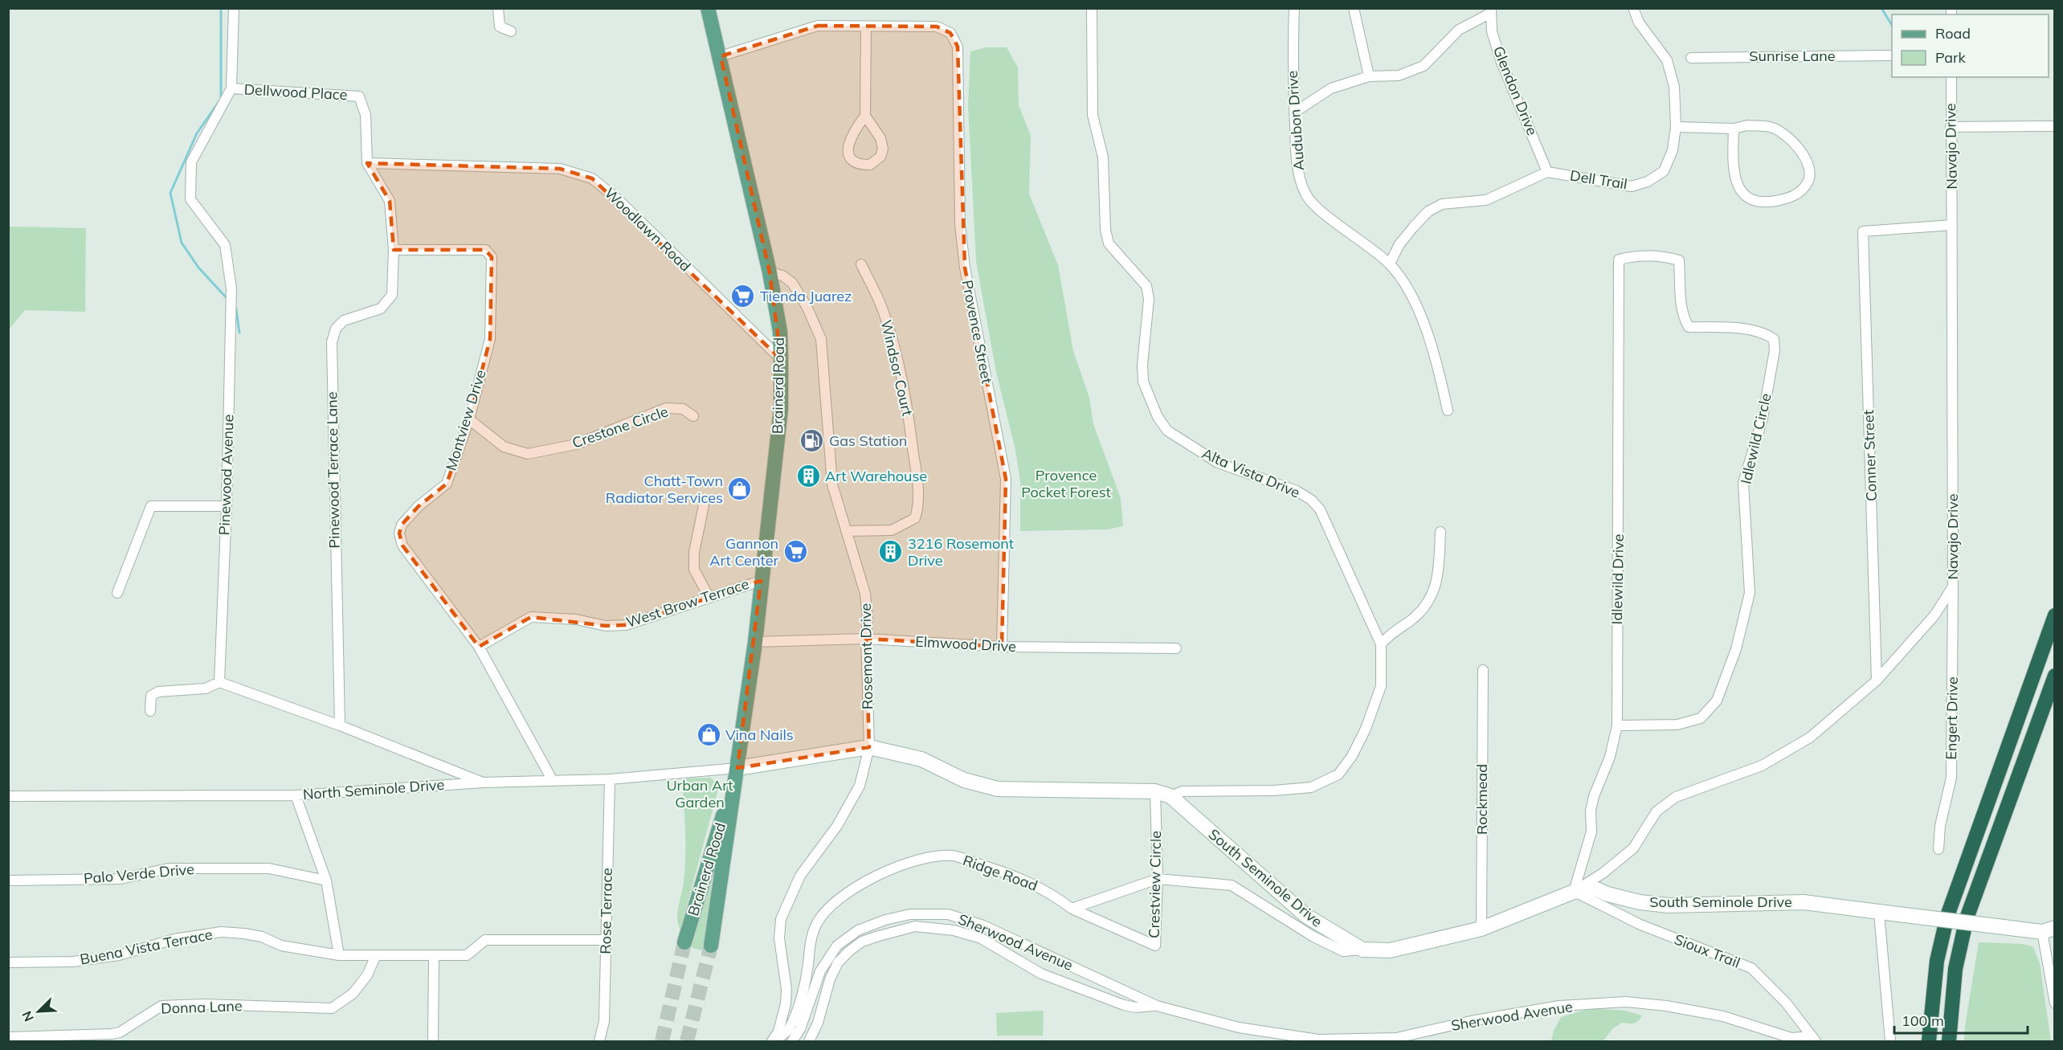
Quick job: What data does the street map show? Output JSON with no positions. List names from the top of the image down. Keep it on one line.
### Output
{"streets":{"main road":["Brainerd Road"],"street":["Sunrise Lane","Glendon Drive","Dellwood Place","Audubon Drive","Navajo Drive","Dell Trail","Woodlawn Road","Provence Street","Windsor Court","Montview Drive","Crestone Circle","Idlewild Circle","Conner Street","Pinewood Terrace Lane","Alta Vista Drive","Pinewood Avenue","Idlewild Drive","West Brow Terrace","Elmwood Drive","Rosemont Drive","Engert Drive","North Seminole Drive","Rockmead","Ridge Road","Palo Verde Drive","South Seminole Drive","Crestview Circle","Rose Terrace","Sherwood Avenue","Buena Vista Terrace","Sioux Trail","Donna Lane"]},"crossings":[["Glendon Drive","Dell Trail"],["Dellwood Place","Woodlawn Road"],["Dellwood Place","Pinewood Avenue"],["Navajo Drive","Conner Street"],["Navajo Drive","Idlewild Drive"],["Navajo Drive","Engert Drive"],["Navajo Drive","South Seminole Drive"],["Navajo Drive","Sioux Trail"],["Woodlawn Road","Brainerd Road"],["Provence Street","Elmwood Drive"],["Windsor Court","Rosemont Drive"],["Brainerd Road","West Brow Terrace"],["Brainerd Road","Elmwood Drive"],["Brainerd Road","Rosemont Drive"],["Brainerd Road","North Seminole Drive"],["Brainerd Road","South Seminole Drive"],["Montview Drive","Crestone Circle"],["Montview Drive","Pinewood Terrace Lane"],["Montview Drive","West Brow Terrace"],["Montview Drive","North Seminole Drive"],["Idlewild Circle","Idlewild Drive"],["Alta Vista Drive","South Seminole Drive"],["Idlewild Drive","South Seminole Drive"],["Idlewild Drive","Sioux Trail"],["Elmwood Drive","Rosemont Drive"],["Rosemont Drive","Ridge Road"],["Rosemont Drive","South Seminole Drive"],["North Seminole Drive","South Seminole Drive"],["North Seminole Drive","Rose Terrace"],["Rockmead","South Seminole Drive"],["Ridge Road","Crestview Circle"],["South Seminole Drive","Crestview Circle"],["South Seminole Drive","Sioux Trail"],["Rose Terrace","Buena Vista Terrace"],["Sherwood Avenue","Sioux Trail"],["Buena Vista Terrace","Donna Lane"]],"parks":["Provence Pocket Forest","Urban Art Garden"],"places":{"supermarket":["Tienda Juarez","Gannon Art Center"],"fuel station":["Gas Station"],"building":["Art Warehouse","3216 Rosemont Drive"],"shop":["Chatt-Town Radiator Services","Vina Nails"]},"legend":["Road","Park"],"scale_bar":"100 m","north":"bottom left"}
